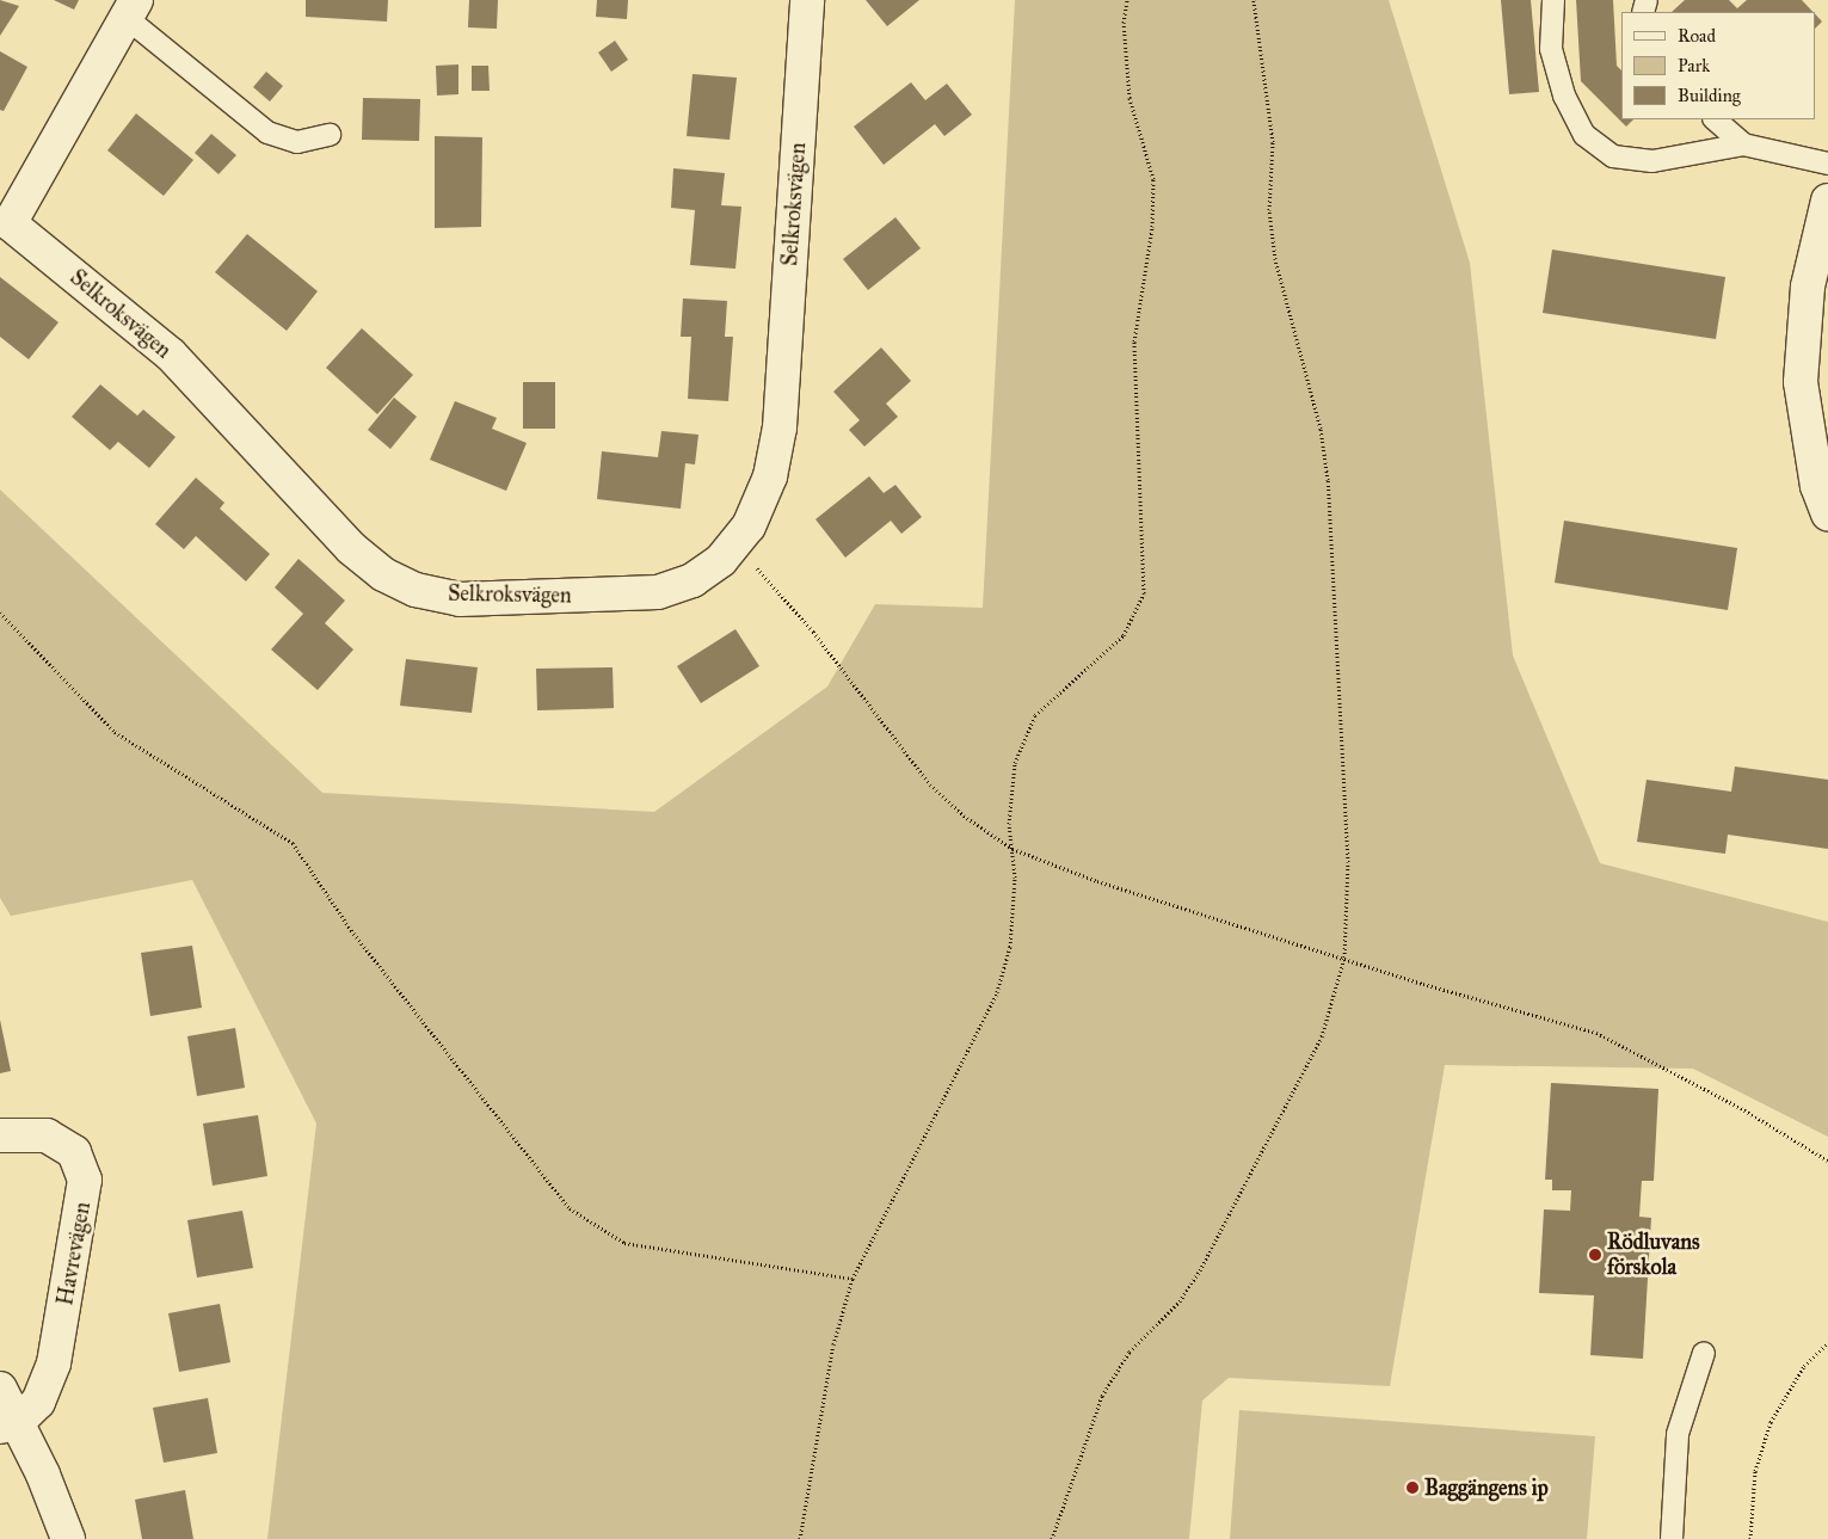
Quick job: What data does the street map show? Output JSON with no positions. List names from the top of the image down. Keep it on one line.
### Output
{"streets":{"street":["Selkroksvägen","Havrevägen"]},"places":["Rödluvans förskola","Baggängens ip"],"legend":["Road","Park","Building"]}
